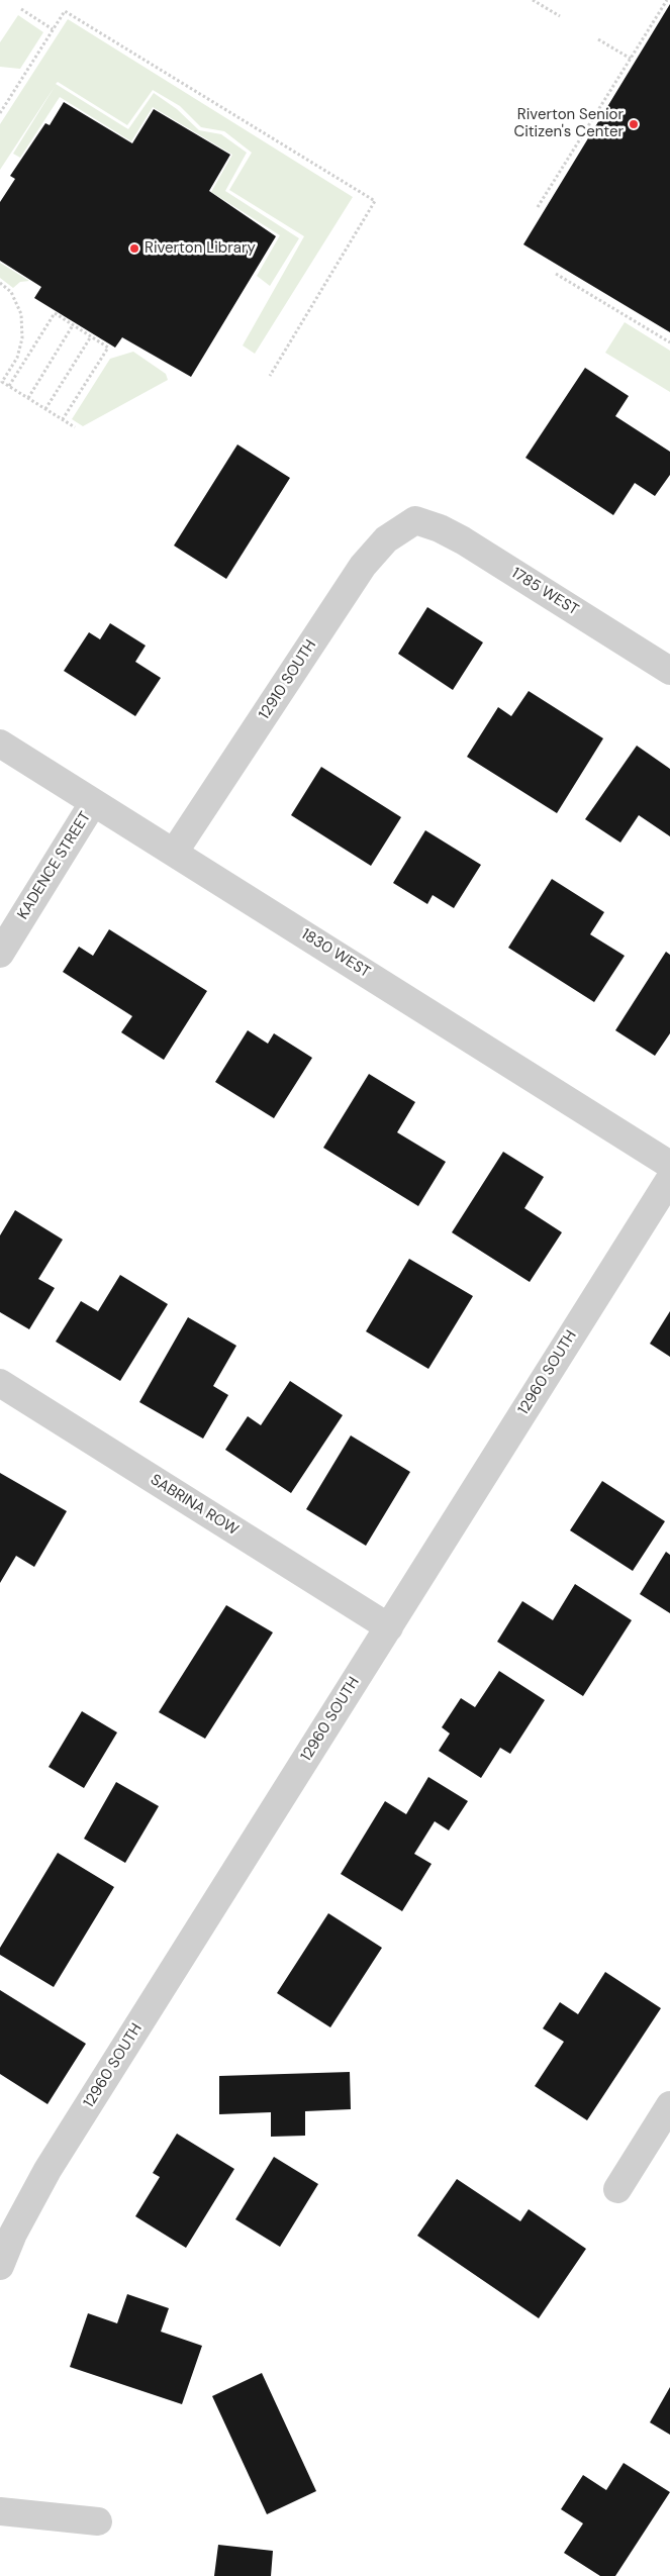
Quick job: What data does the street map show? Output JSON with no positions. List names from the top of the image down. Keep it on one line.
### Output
{"streets":{"street":["1785 WEST","12910 SOUTH","KADENCE STREET","1830 WEST","12960 SOUTH","SABRINA ROW"]},"crossings":[["1785 WEST","12910 SOUTH"],["12910 SOUTH","1830 WEST"],["KADENCE STREET","1830 WEST"],["12960 SOUTH","SABRINA ROW"]],"places":["Riverton Senior Citizen's Center","Riverton Library"]}
